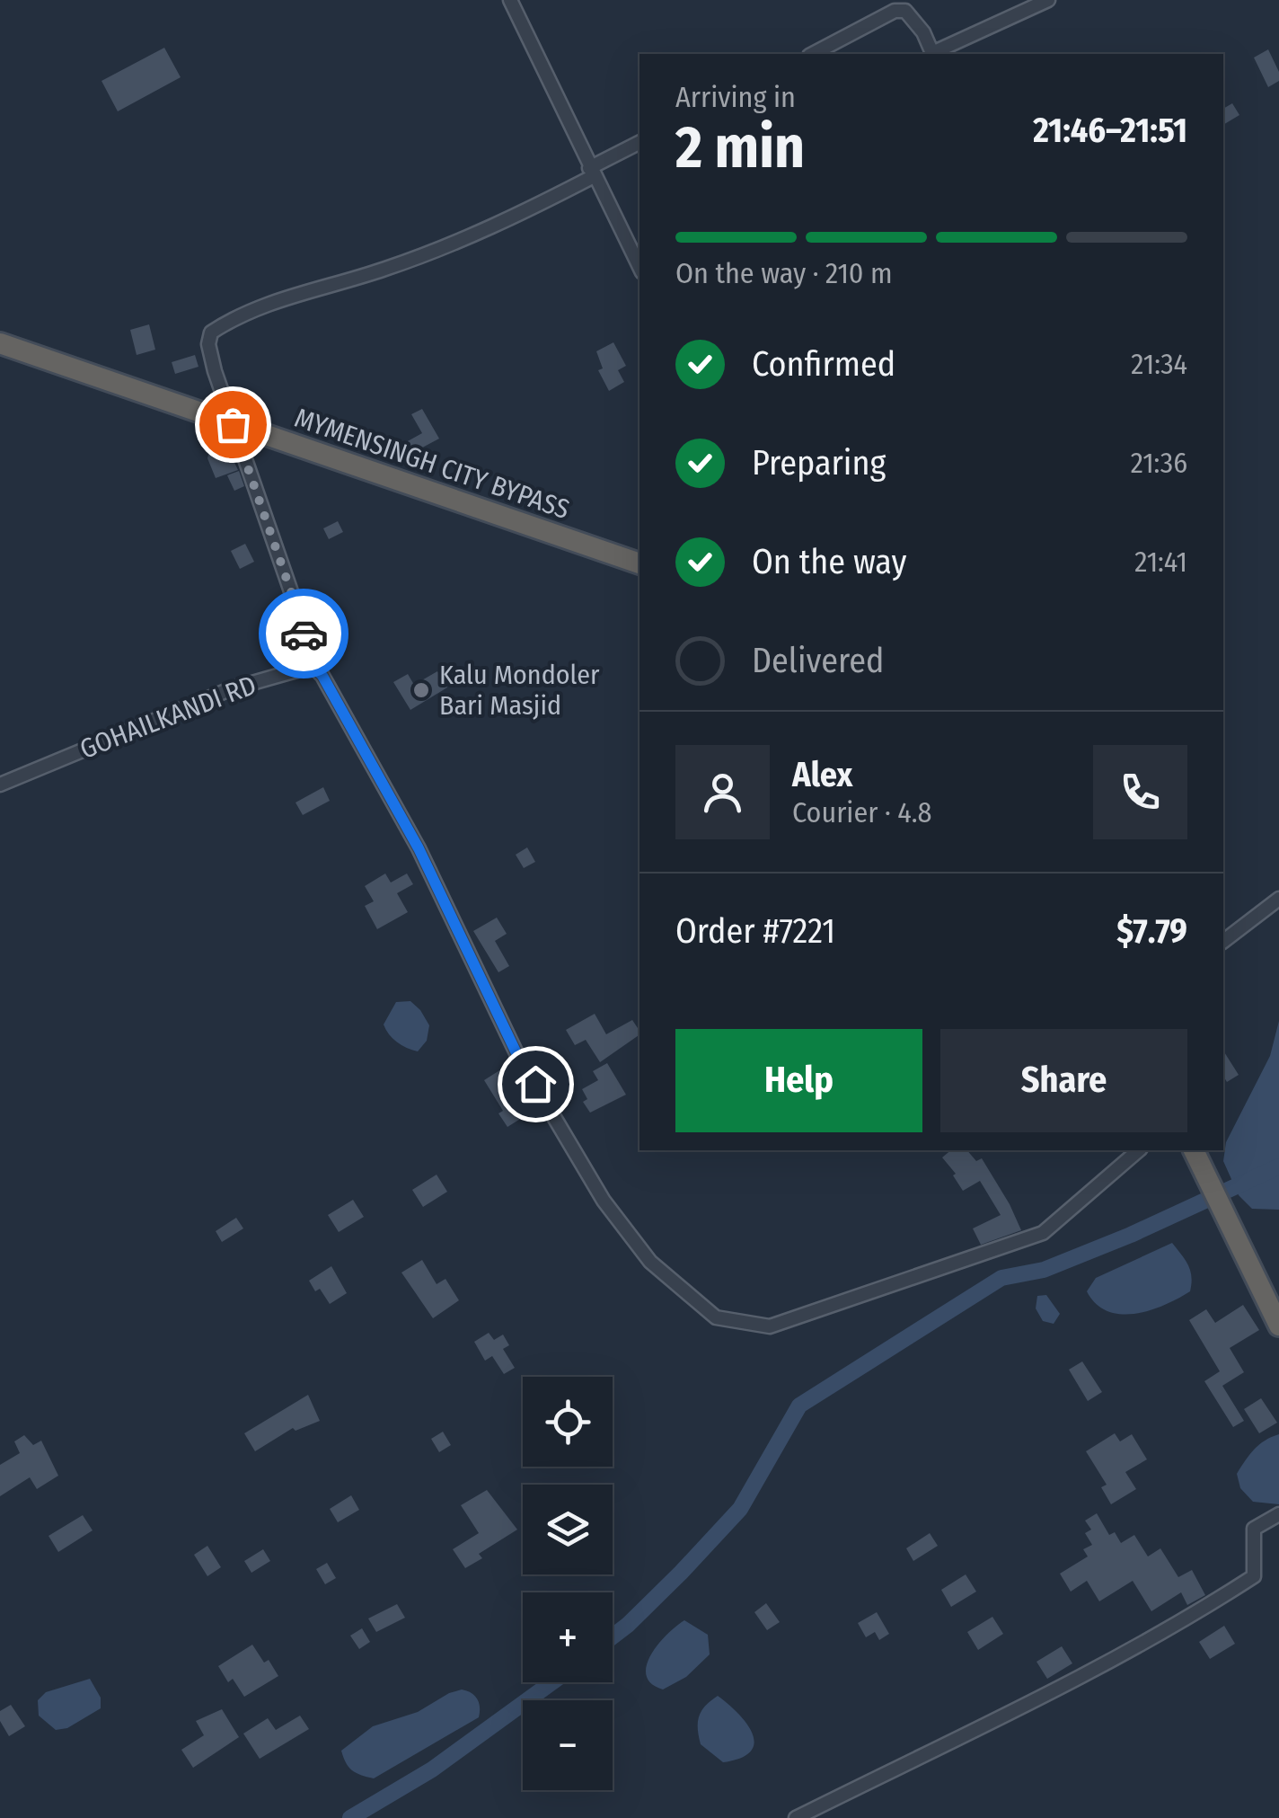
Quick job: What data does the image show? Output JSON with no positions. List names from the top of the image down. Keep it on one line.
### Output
{"streets":{"highway":["MYMENSINGH CITY BYPASS"],"street":["GOHAILKANDI RD"]},"places":["Kalu Mondoler Bari Masjid"],"page":{"heading":["2 min","Arriving in","21:46–21:51"],"panel":["Alex","Courier · 4.8","Order #7221","$7.79"],"bar":"On the way · 210 m","list":[["Confirmed","21:34"],["Preparing","21:36"],["On the way","21:41"],"Delivered"],"buttons":["Help","Share"],"map_buttons":["+","−"]}}
